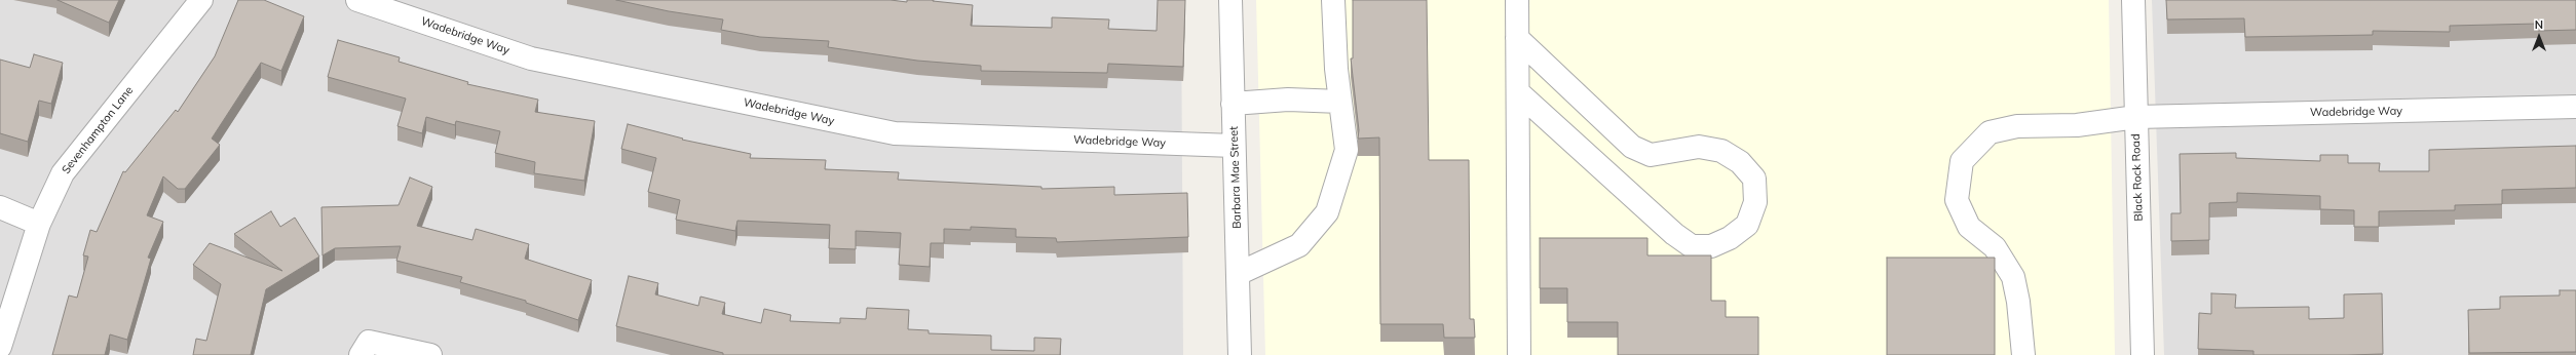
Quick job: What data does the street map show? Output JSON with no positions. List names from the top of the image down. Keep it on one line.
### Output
{"streets":{"street":["Wadebridge Way","Sevenhampton Lane","Barbara Mae Street","Black Rock Road"]},"crossings":[["Wadebridge Way","Barbara Mae Street"],["Wadebridge Way","Black Rock Road"]],"north":"top"}
